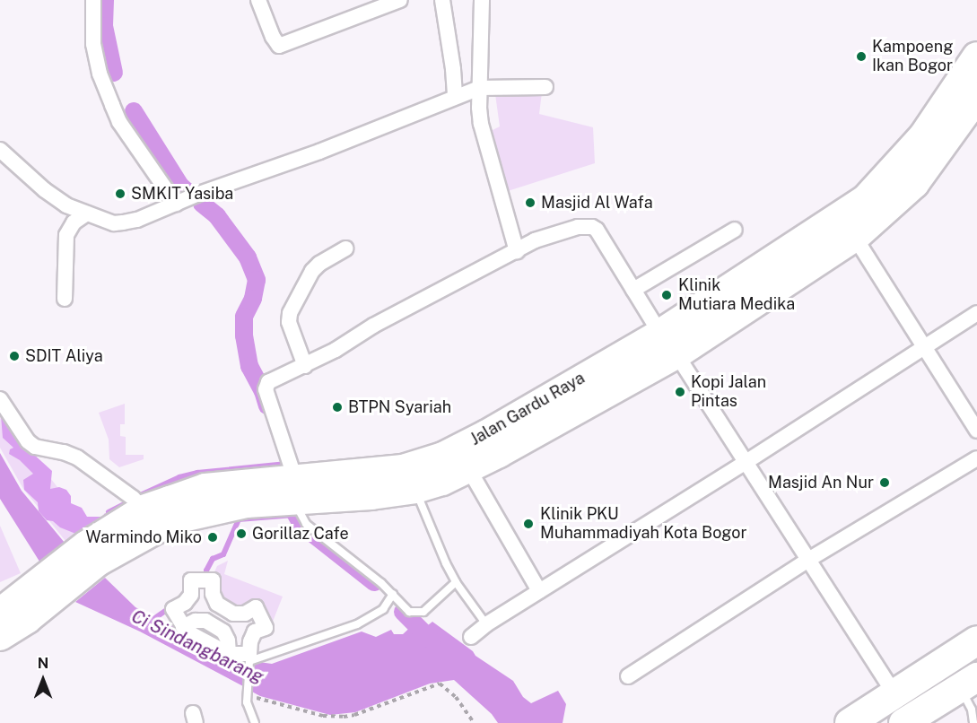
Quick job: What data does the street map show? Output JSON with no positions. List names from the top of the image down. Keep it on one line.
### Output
{"streets":{"highway":["Jalan Gardu Raya"]},"water":["Ci Sindangbarang"],"places":["Kampoeng Ikan Bogor","SMKIT Yasiba","Masjid Al Wafa","Klinik Mutiara Medika","SDIT Aliya","Kopi Jalan Pintas","BTPN Syariah","Masjid An Nur","Klinik PKU Muhammadiyah Kota Bogor","Gorillaz Cafe","Warmindo Miko"],"north":"top"}
